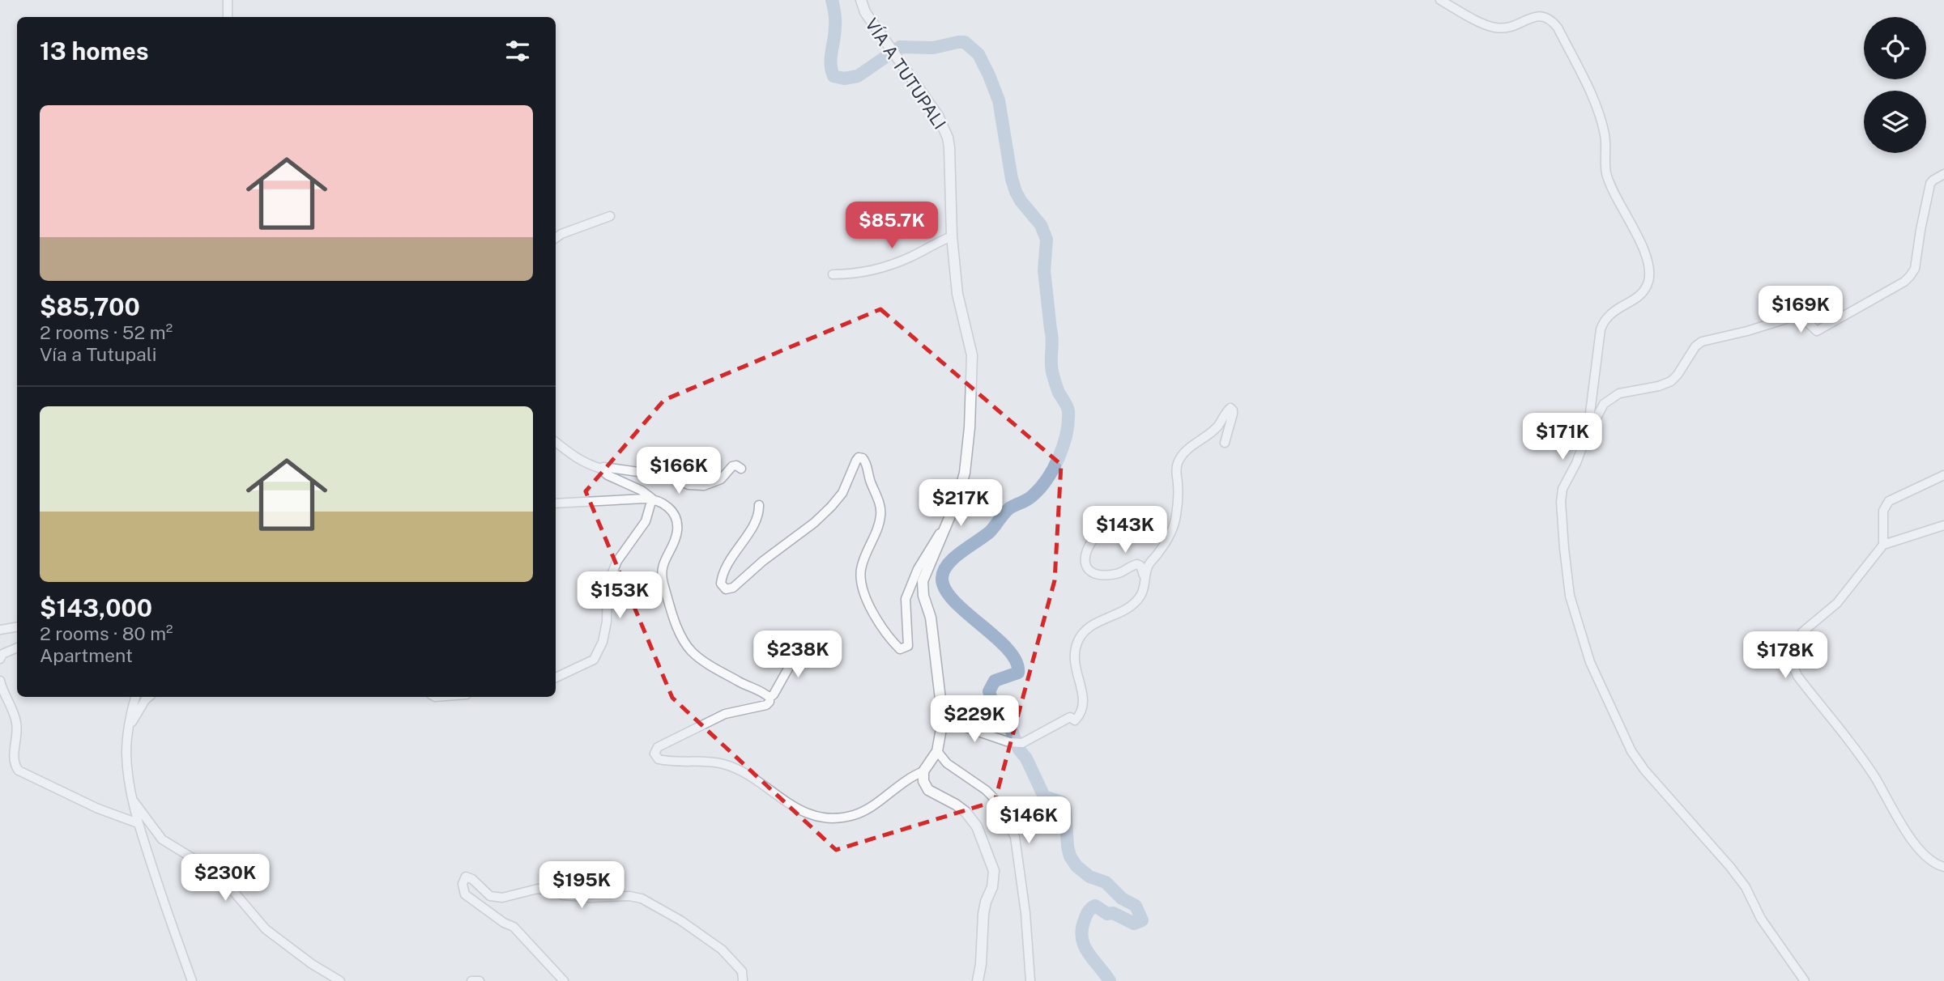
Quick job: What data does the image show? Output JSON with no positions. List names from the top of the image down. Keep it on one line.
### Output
{"streets":{"street":["VÍA A TUTUPALI"]},"page":{"heading":"13 homes","list":[{"name":"$85,700","note":"2 rooms · 52 m² · Vía a Tutupali"},{"name":"$143,000","note":"2 rooms · 80 m² · Apartment"}],"price":["$85.7K","$169K","$171K","$166K","$217K","$143K","$153K","$238K","$178K","$229K","$146K","$230K","$195K"]}}
